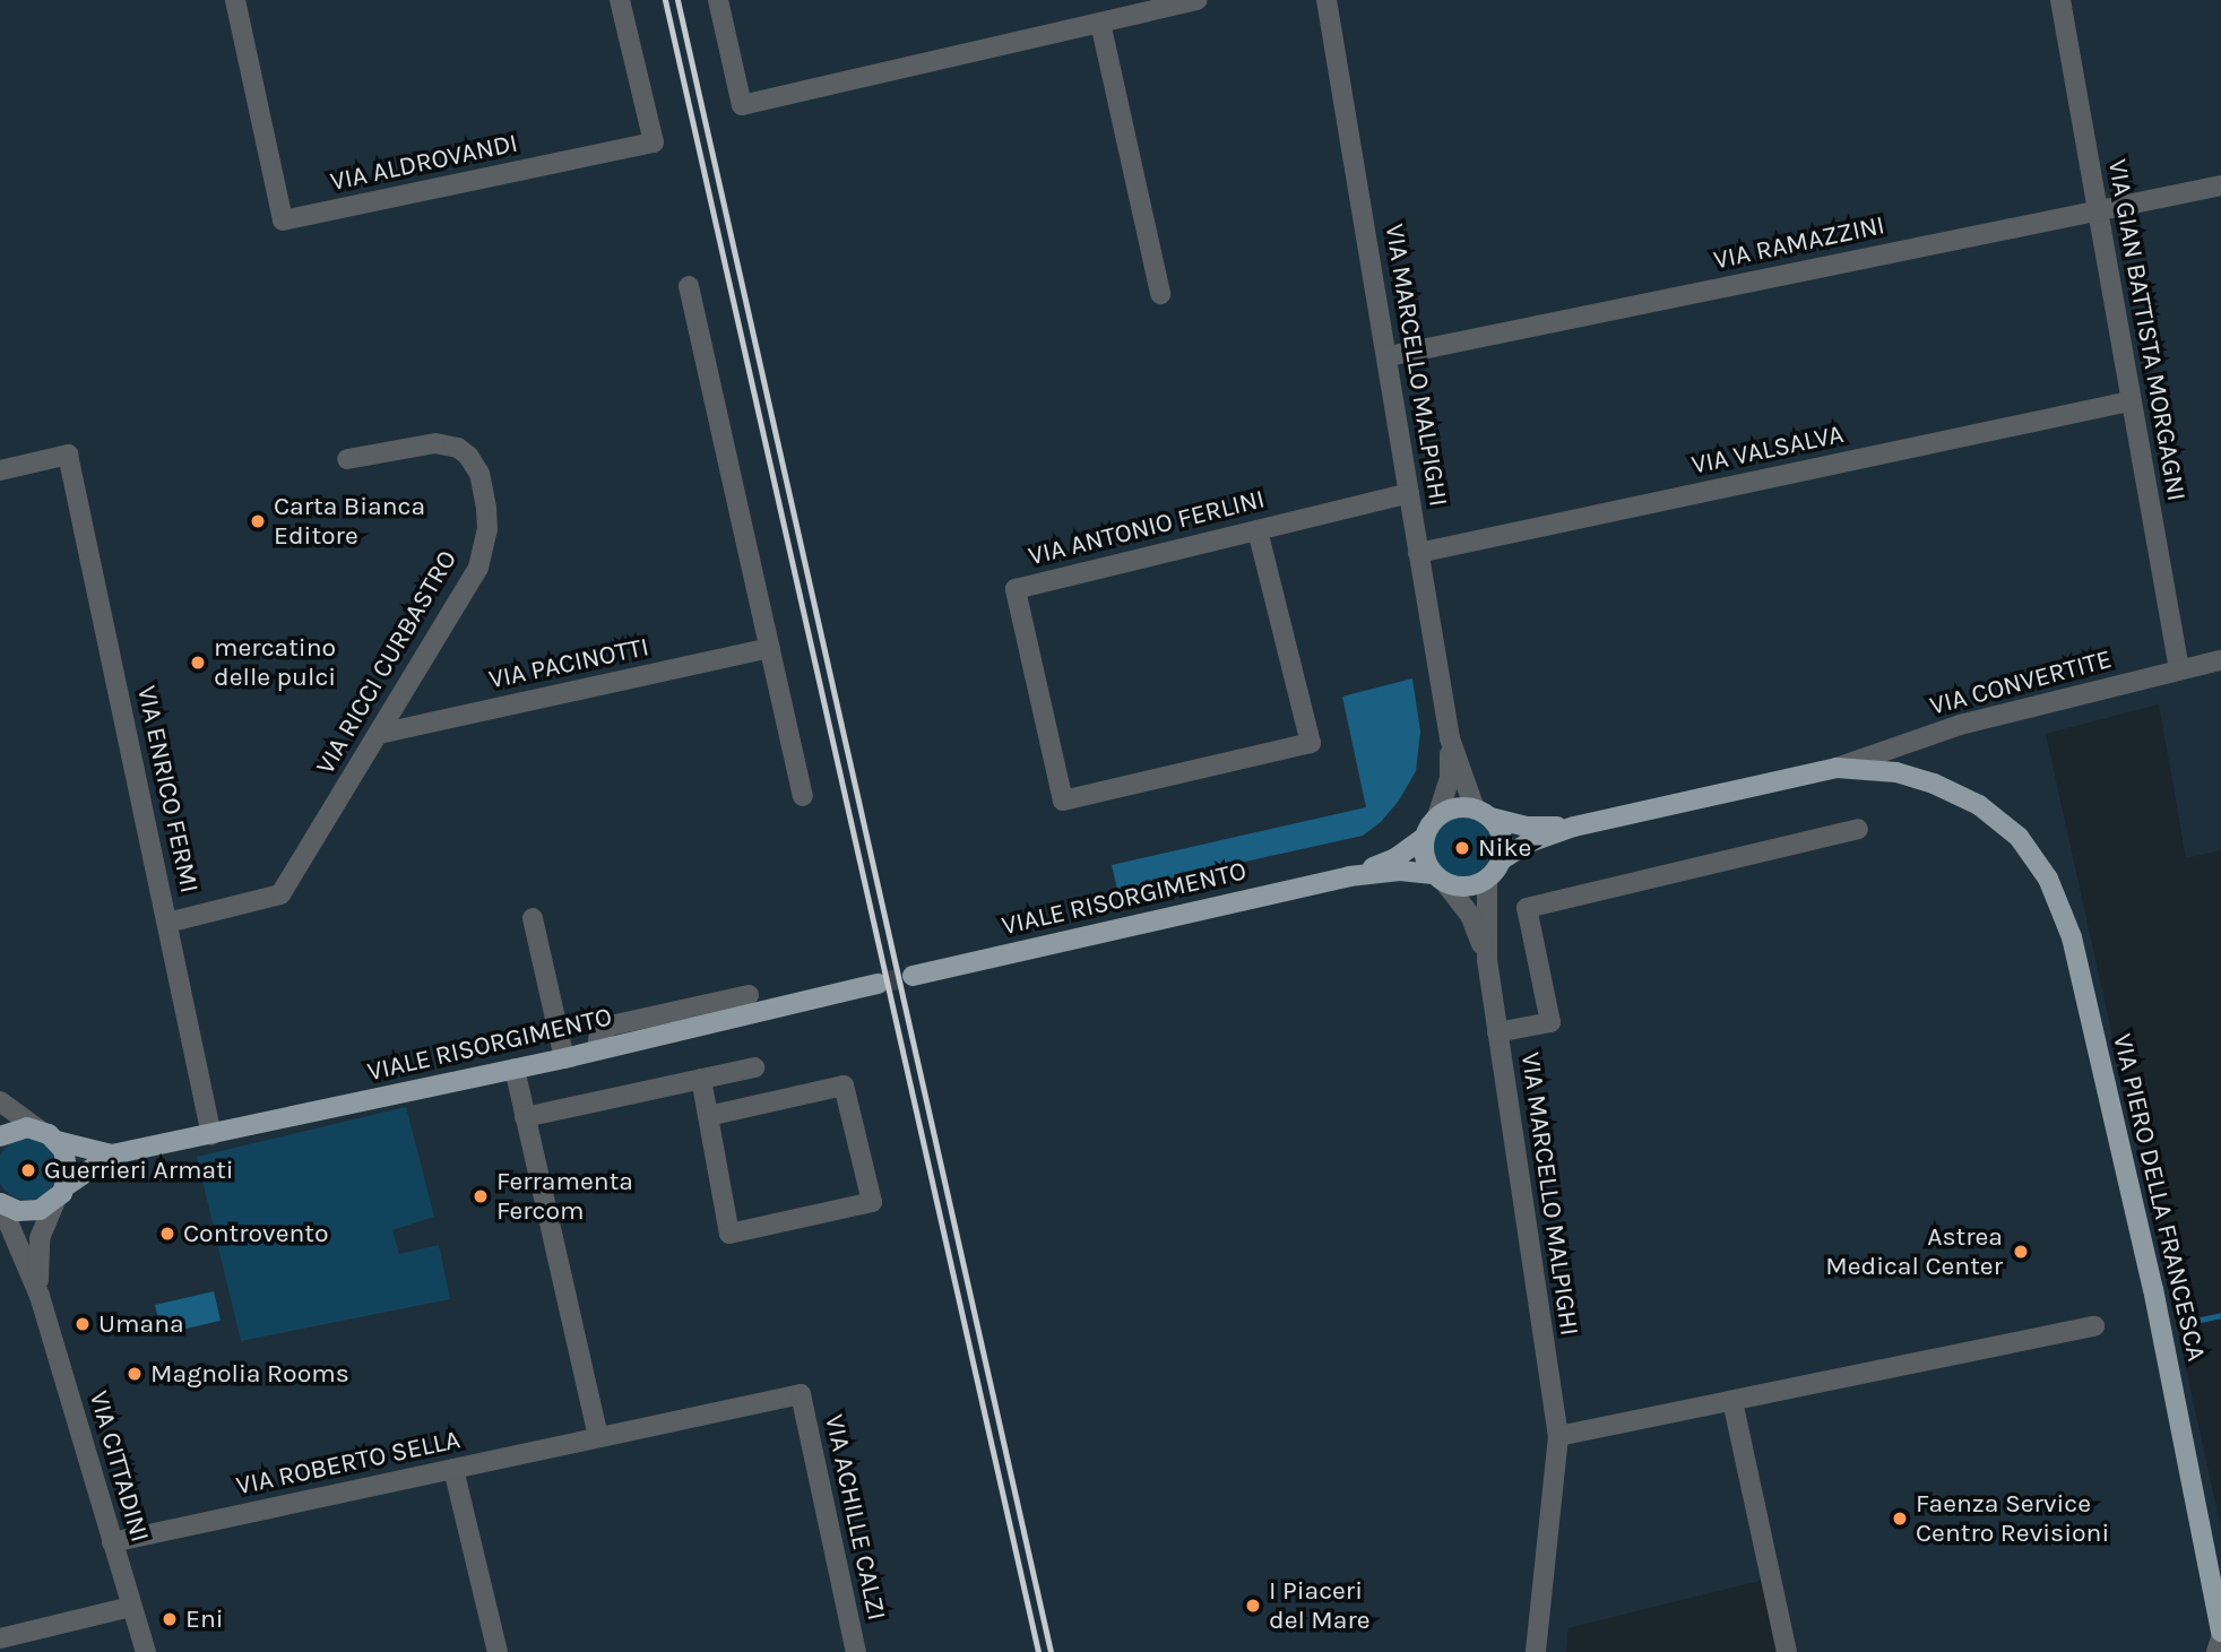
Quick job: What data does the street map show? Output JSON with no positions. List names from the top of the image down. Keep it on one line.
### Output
{"streets":{"main road":["VIALE RISORGIMENTO","VIA PIERO DELLA FRANCESCA"],"street":["VIA ALDROVANDI","VIA RAMAZZINI","VIA GIAN BATTISTA MORGAGNI","VIA MARCELLO MALPIGHI","VIA VALSALVA","VIA ANTONIO FERLINI","VIA RICCI CURBASTRO","VIA PACINOTTI","VIA CONVERTITE","VIA ENRICO FERMI","VIA ROBERTO SELLA","VIA CITTADINI","VIA ACHILLE CALZI"]},"crossings":[["VIA RAMAZZINI","VIA GIAN BATTISTA MORGAGNI"],["VIA RAMAZZINI","VIA MARCELLO MALPIGHI"],["VIA GIAN BATTISTA MORGAGNI","VIA VALSALVA"],["VIA GIAN BATTISTA MORGAGNI","VIA CONVERTITE"],["VIA MARCELLO MALPIGHI","VIA VALSALVA"],["VIA MARCELLO MALPIGHI","VIA ANTONIO FERLINI"],["VIA MARCELLO MALPIGHI","VIALE RISORGIMENTO"],["VIA RICCI CURBASTRO","VIA PACINOTTI"],["VIA RICCI CURBASTRO","VIA ENRICO FERMI"],["VIA CONVERTITE","VIA PIERO DELLA FRANCESCA"],["VIA ENRICO FERMI","VIALE RISORGIMENTO"],["VIALE RISORGIMENTO","VIA CITTADINI"],["VIA ROBERTO SELLA","VIA CITTADINI"],["VIA ROBERTO SELLA","VIA ACHILLE CALZI"]],"places":["Carta Bianca Editore","mercatino delle pulci","Nike","Guerrieri Armati","Ferramenta Fercom","Controvento","Astrea Medical Center","Umana","Magnolia Rooms","Faenza Service Centro Revisioni","I Piaceri del Mare","Eni"]}
